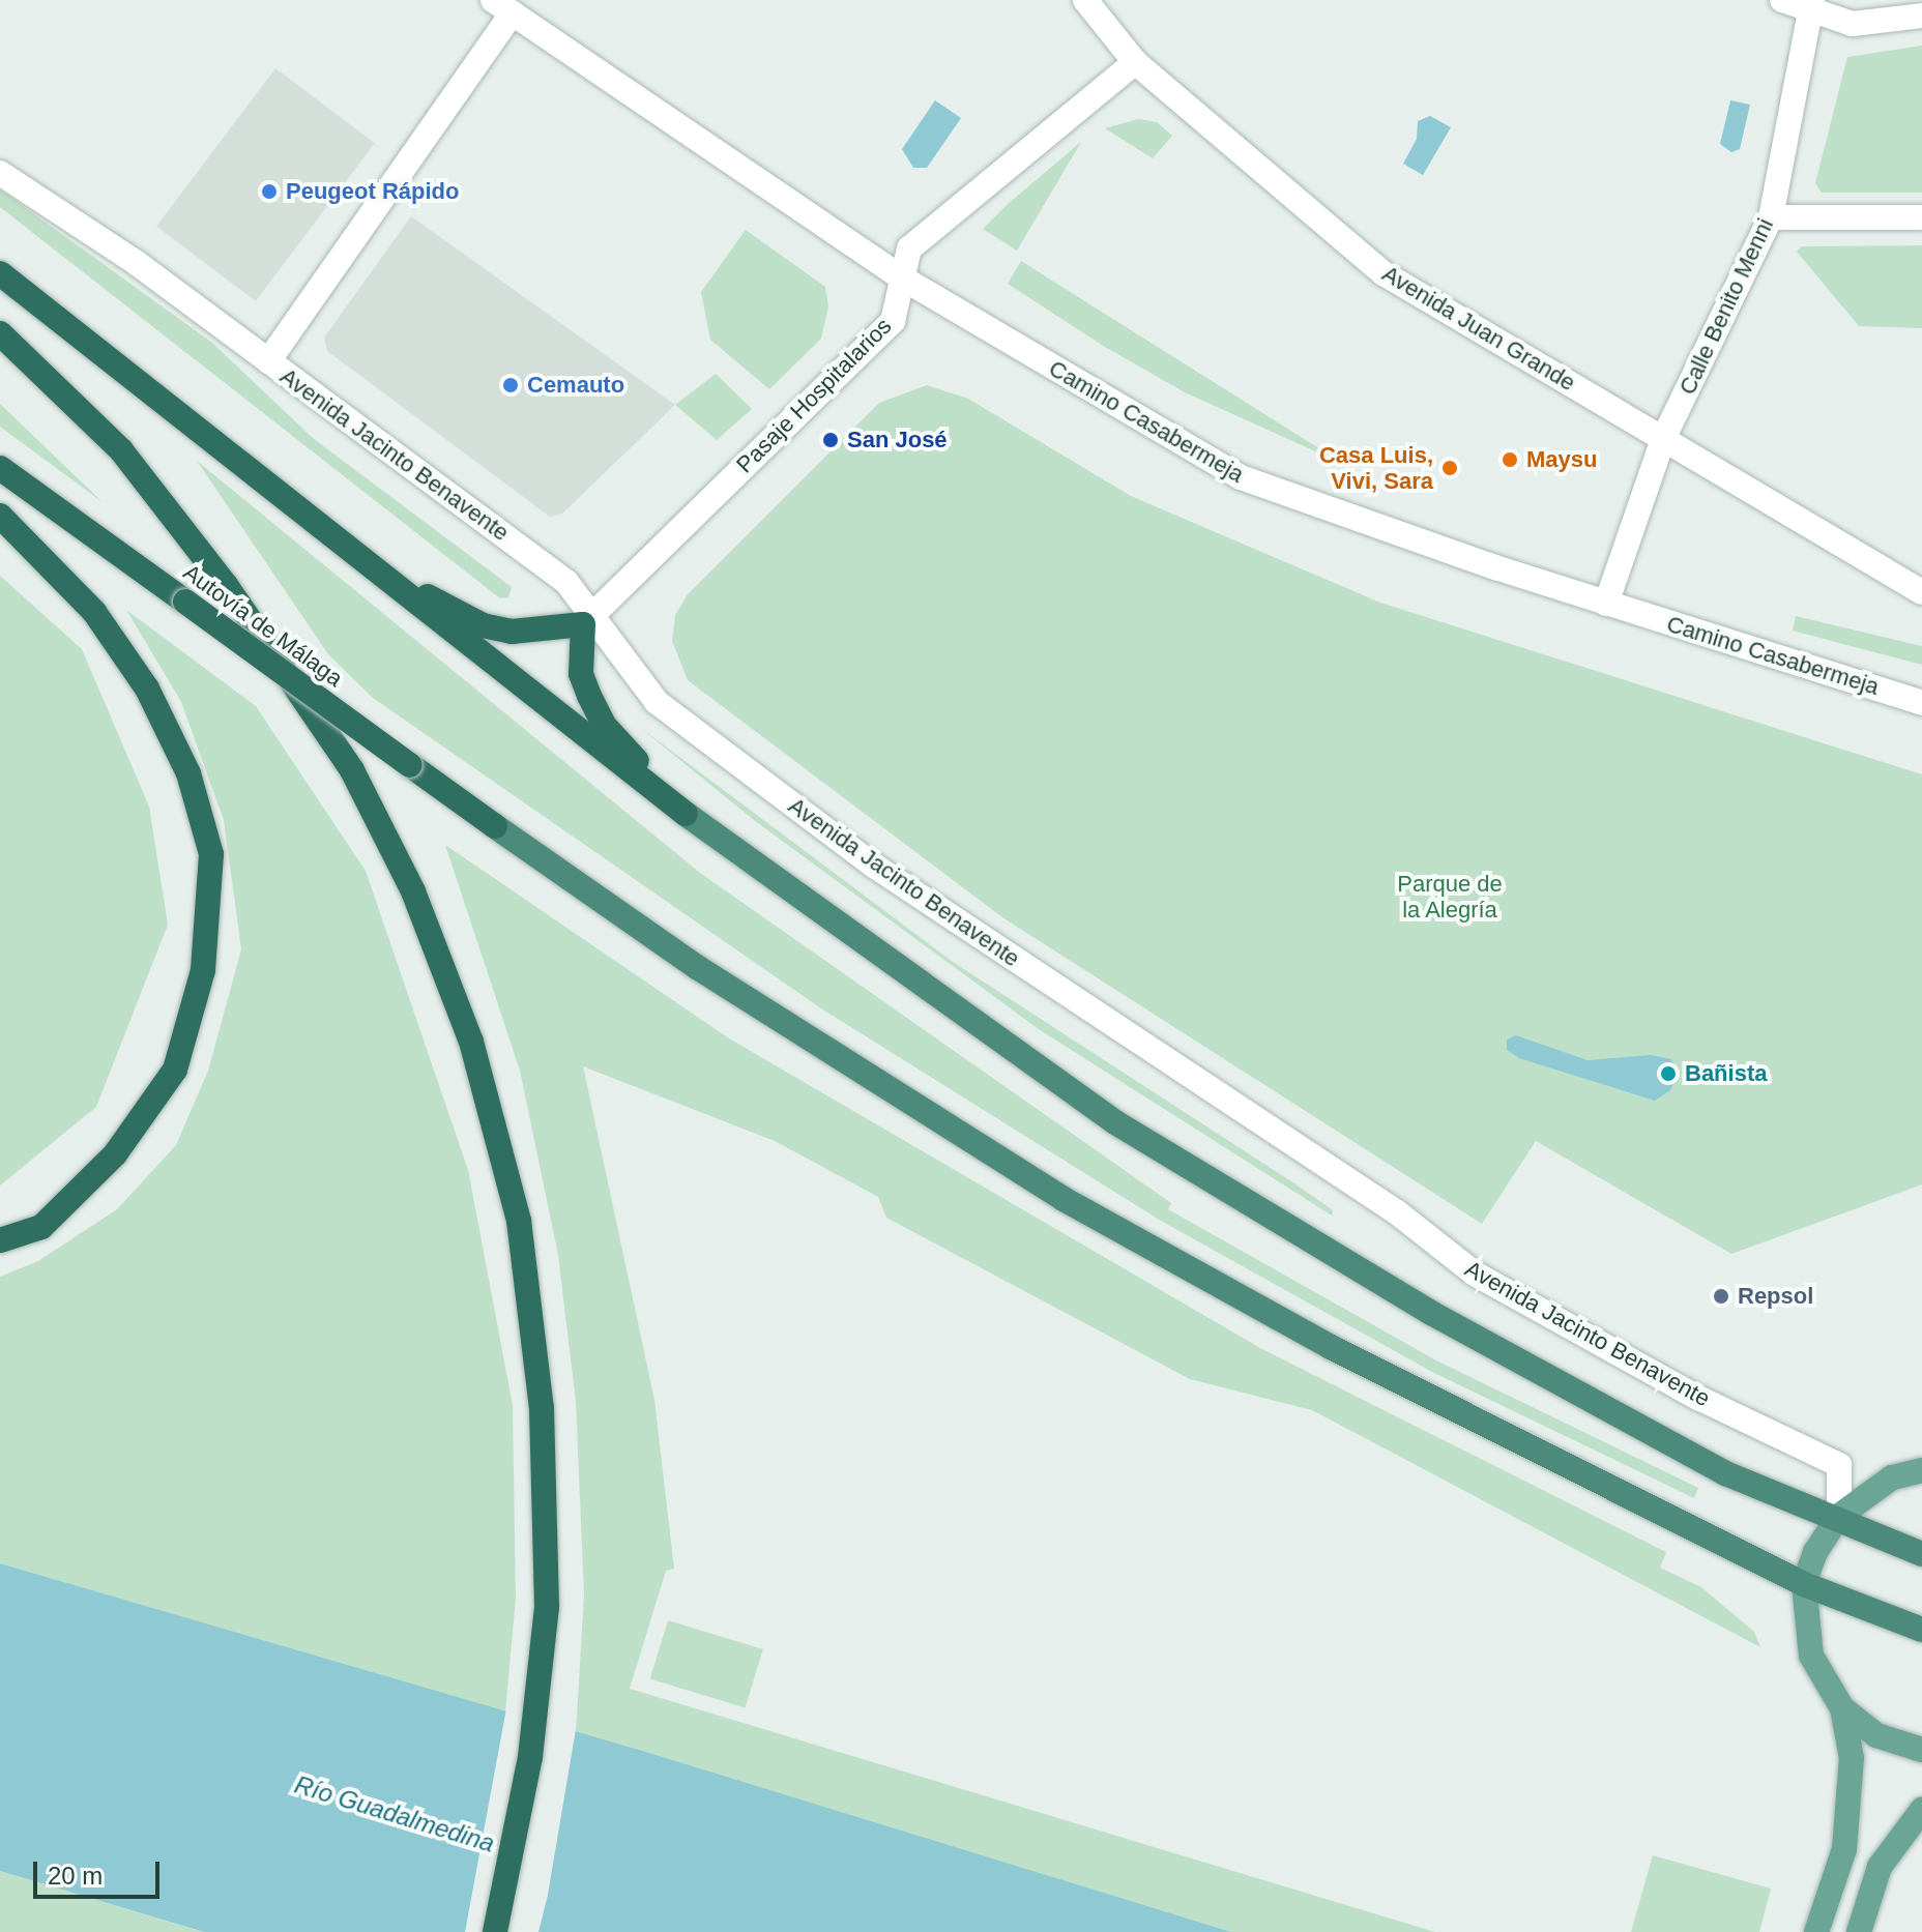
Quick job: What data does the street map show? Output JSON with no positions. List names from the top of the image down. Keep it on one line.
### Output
{"streets":{"highway":["Autovía de Málaga"],"street":["Calle Benito Menni","Avenida Juan Grande","Pasaje Hospitalarios","Camino Casabermeja","Avenida Jacinto Benavente"]},"crossings":[["Calle Benito Menni","Avenida Juan Grande"],["Calle Benito Menni","Camino Casabermeja"],["Avenida Juan Grande","Pasaje Hospitalarios"],["Pasaje Hospitalarios","Camino Casabermeja"],["Pasaje Hospitalarios","Avenida Jacinto Benavente"]],"water":["Río Guadalmedina"],"parks":["Parque de la Alegría"],"places":["Peugeot Rápido","Cemauto","San José","Maysu","Casa Luis, Vivi, Sara","Bañista","Repsol"],"scale_bar":"20 m"}
